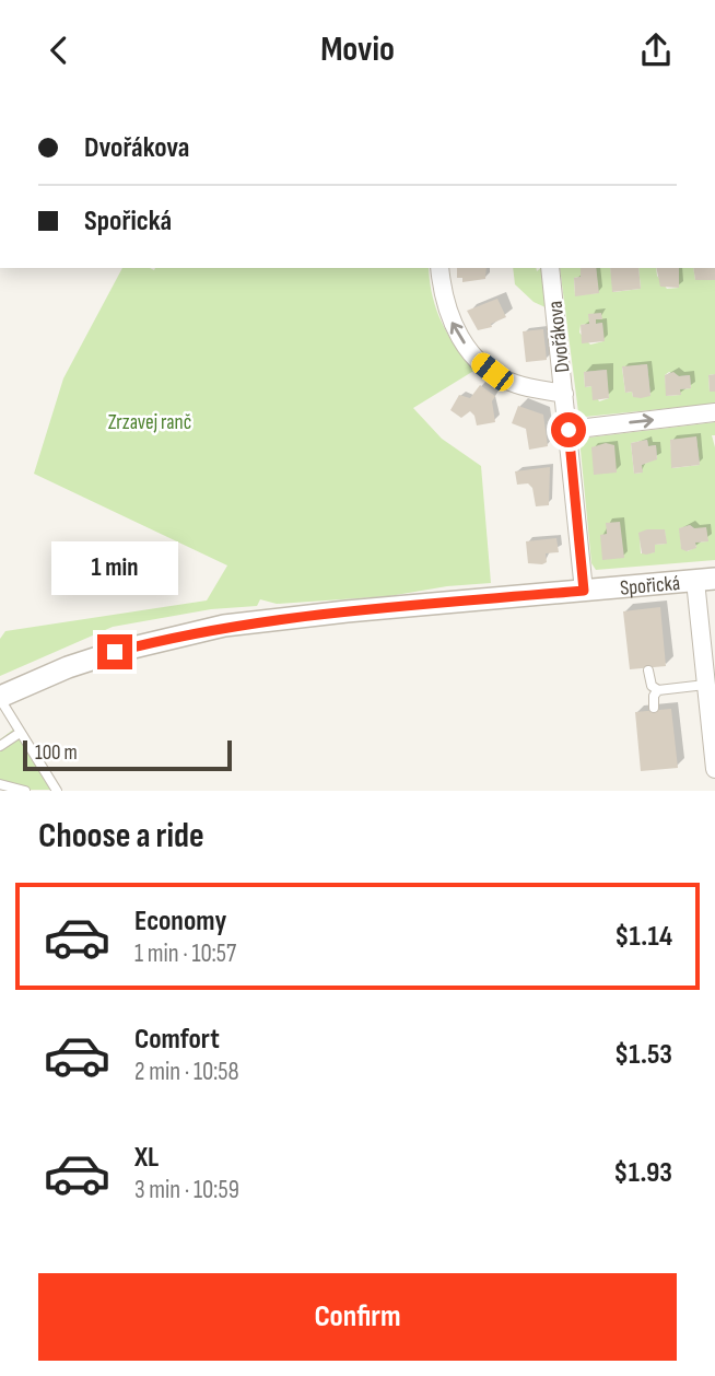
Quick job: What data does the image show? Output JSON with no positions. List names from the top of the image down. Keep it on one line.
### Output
{"streets":{"street":["Dvořákova","Spořická"]},"crossings":[["Dvořákova","Spořická"]],"parks":["Zrzavej ranč"],"scale_bar":"100 m","page":{"header":"Movio","banner":["Dvořákova","Spořická"],"bubble":"1 min","scale":"100 m","heading":"Choose a ride","list":[{"name":"Economy","note":"1 min · 10:57","value":"$1.14"},{"name":"Comfort","note":"2 min · 10:58","value":"$1.53"},{"name":"XL","note":"3 min · 10:59","value":"$1.93"}],"buttons":"Confirm"}}
